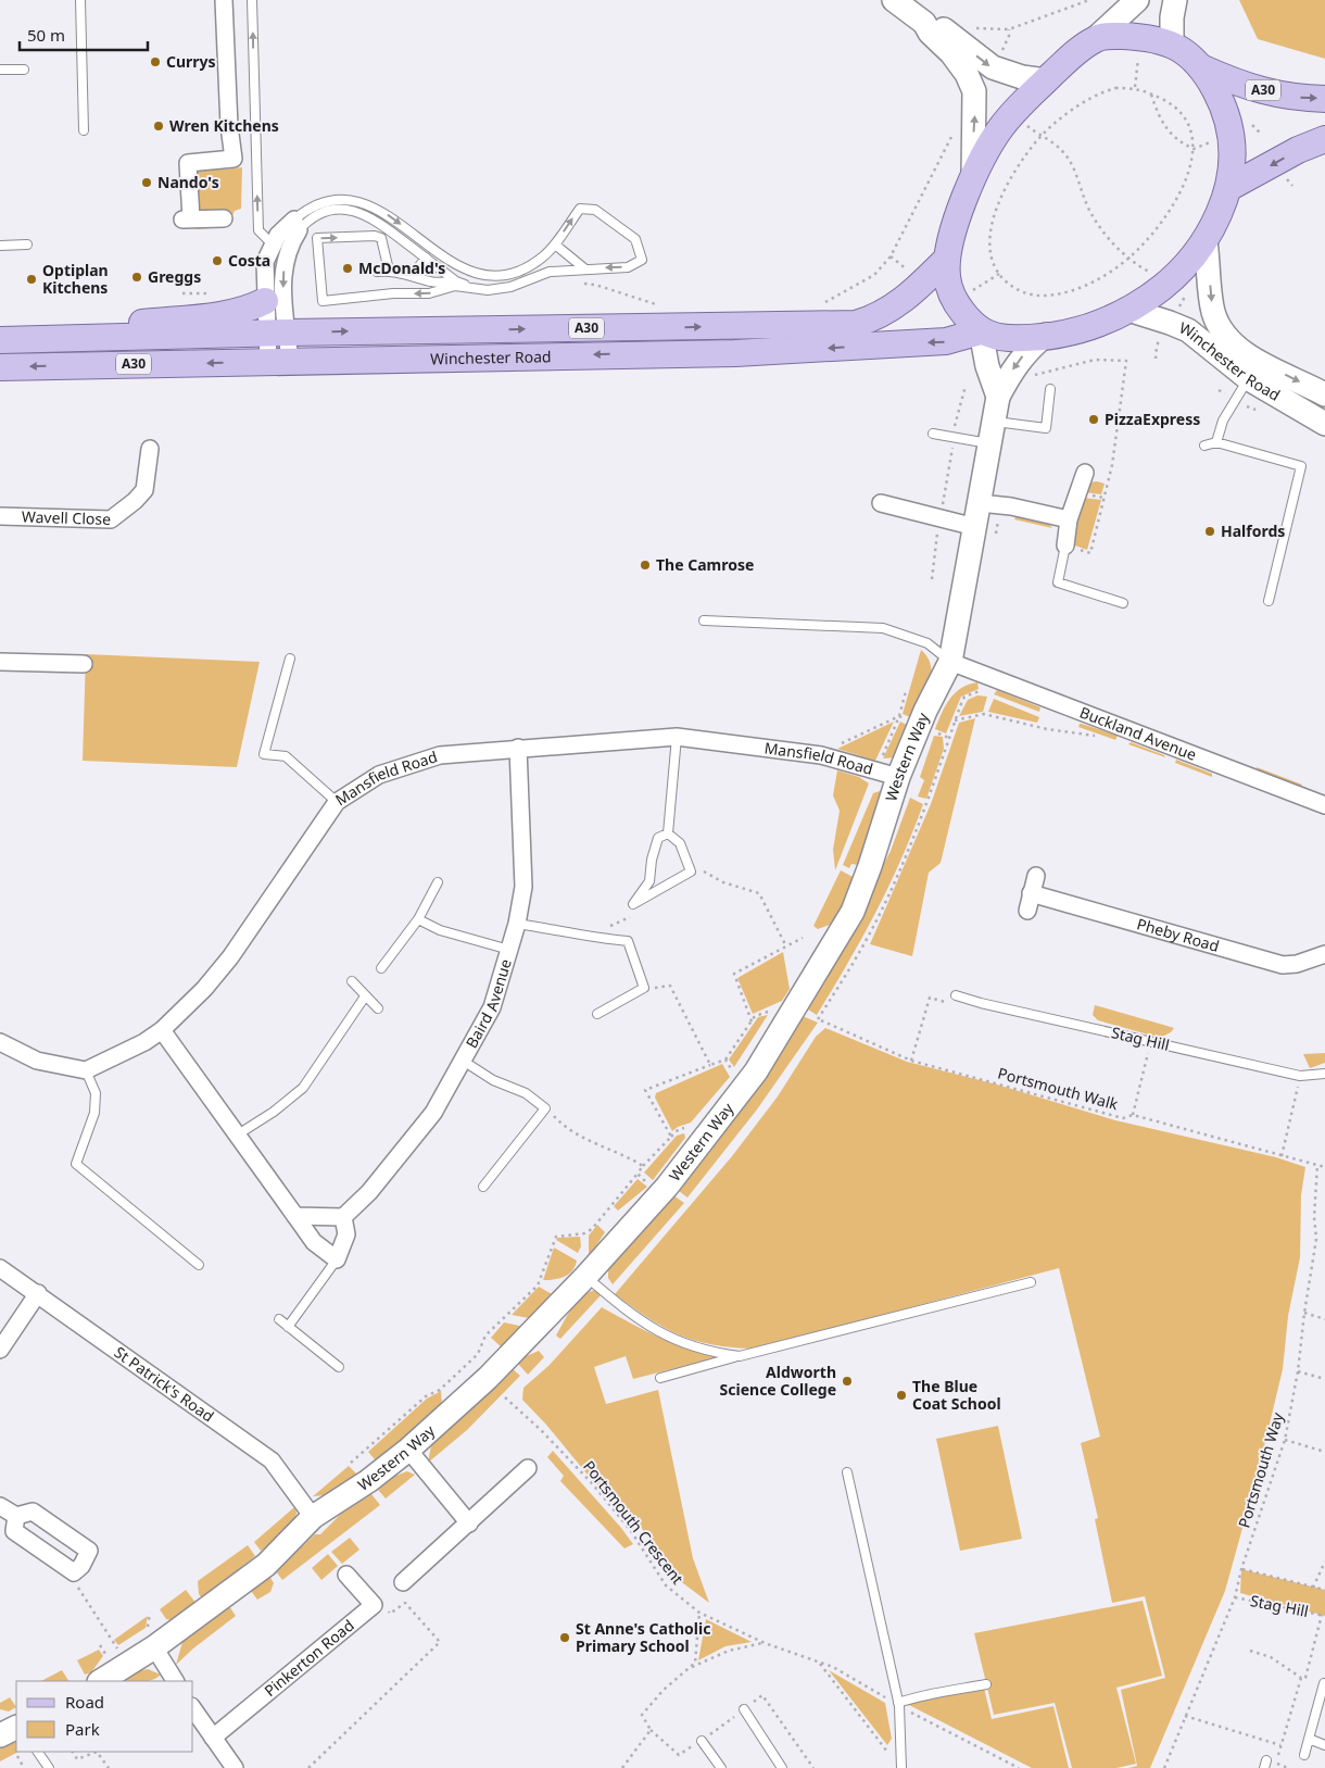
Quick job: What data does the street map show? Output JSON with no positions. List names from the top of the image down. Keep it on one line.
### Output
{"streets":{"main road":["A30","Winchester Road"],"street":["Wavell Close","Buckland Avenue","Western Way","Mansfield Road","Pheby Road","Baird Avenue","St Patrick's Road","Pinkerton Road"],"lane":["Stag Hill"],"path":["Portsmouth Walk","Portsmouth Way","Portsmouth Crescent"]},"crossings":[["A30","Winchester Road"],["A30","Western Way"],["Winchester Road","Western Way"],["Buckland Avenue","Western Way"],["Western Way","Mansfield Road"],["Western Way","St Patrick's Road"],["Mansfield Road","Baird Avenue"],["Stag Hill","Portsmouth Way"],["Portsmouth Walk","Portsmouth Way"]],"places":["Currys","Wren Kitchens","Nando's","Costa","McDonald's","Greggs","Optiplan Kitchens","PizzaExpress","Halfords","The Camrose","Aldworth Science College","The Blue Coat School","St Anne's Catholic Primary School"],"legend":["Road","Park"],"scale_bar":"50 m"}
